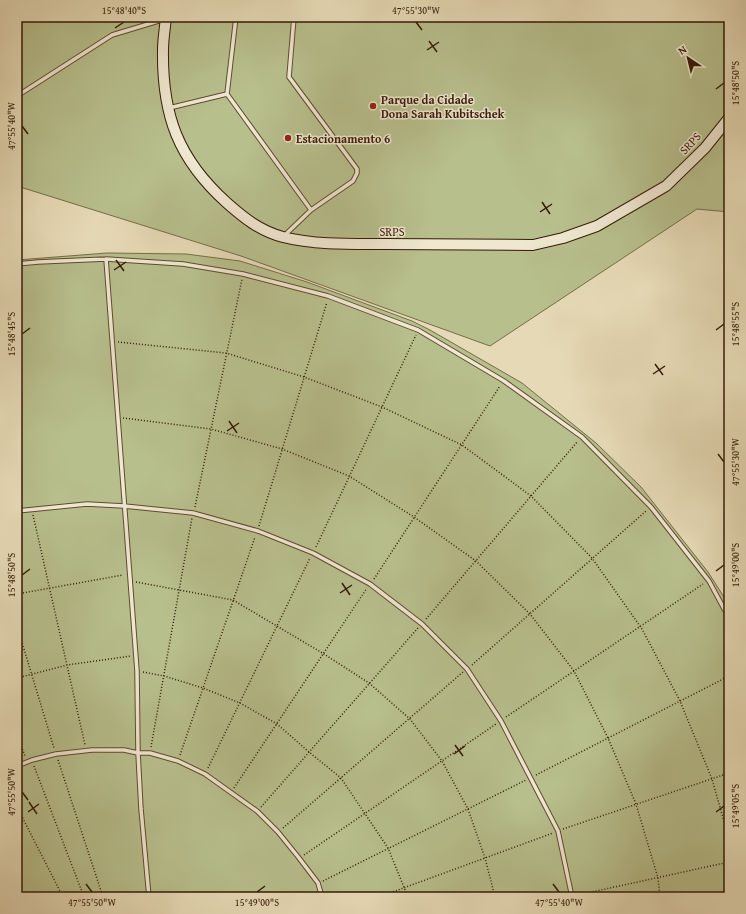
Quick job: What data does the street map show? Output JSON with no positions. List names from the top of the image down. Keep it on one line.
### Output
{"streets":{"main road":["SRPS"]},"places":["Parque da Cidade Dona Sarah Kubitschek","Estacionamento 6"],"north":"top left","coordinates":["15°48'40\"S","47°55'30\"W","15°48'50\"S","47°55'40\"W","15°48'55\"S","15°48'45\"S","15°49'00\"S","47°55'50\"W","15°49'05\"S"]}
